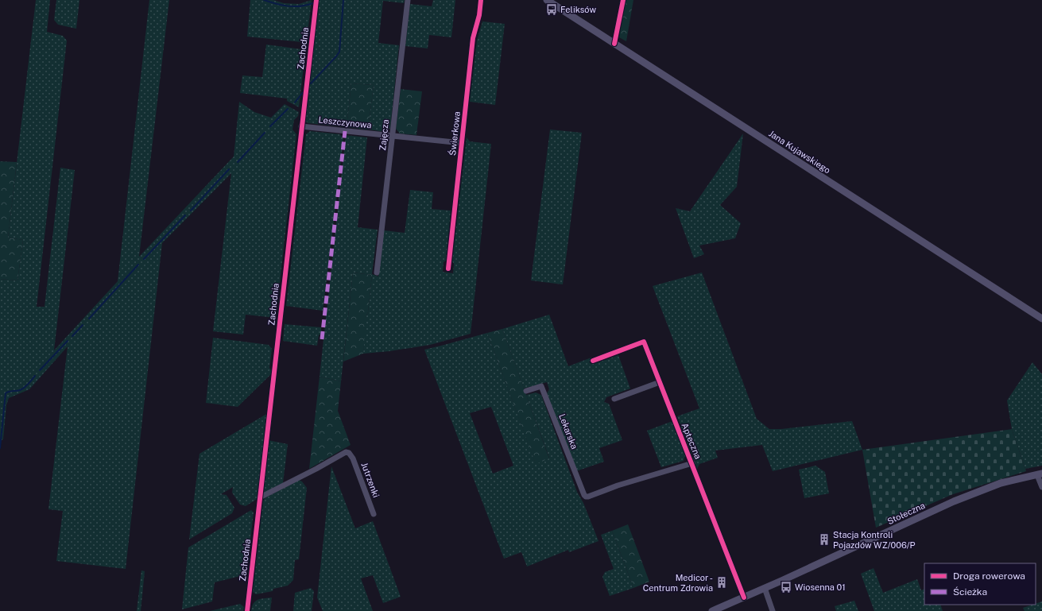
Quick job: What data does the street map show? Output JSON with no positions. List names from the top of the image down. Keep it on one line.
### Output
{"streets":{"main road":["Jana Kujawskiego","Stołeczna"],"street":["Zachodnia","Leszczynowa","Świerkowa","Zajęcza","Lekarska","Apteczna","Jutrzenki"]},"crossings":[["Zachodnia","Leszczynowa"],["Zachodnia","Jutrzenki"],["Leszczynowa","Świerkowa"],["Leszczynowa","Zajęcza"],["Lekarska","Apteczna"],["Apteczna","Stołeczna"]],"places":{"bus stop":["Feliksów","Wiosenna 01"],"building":["Stacja Kontroli Pojazdów WZ/006/P","Medicor - Centrum Zdrowia"]},"legend":["Droga rowerowa","Ścieżka"]}
